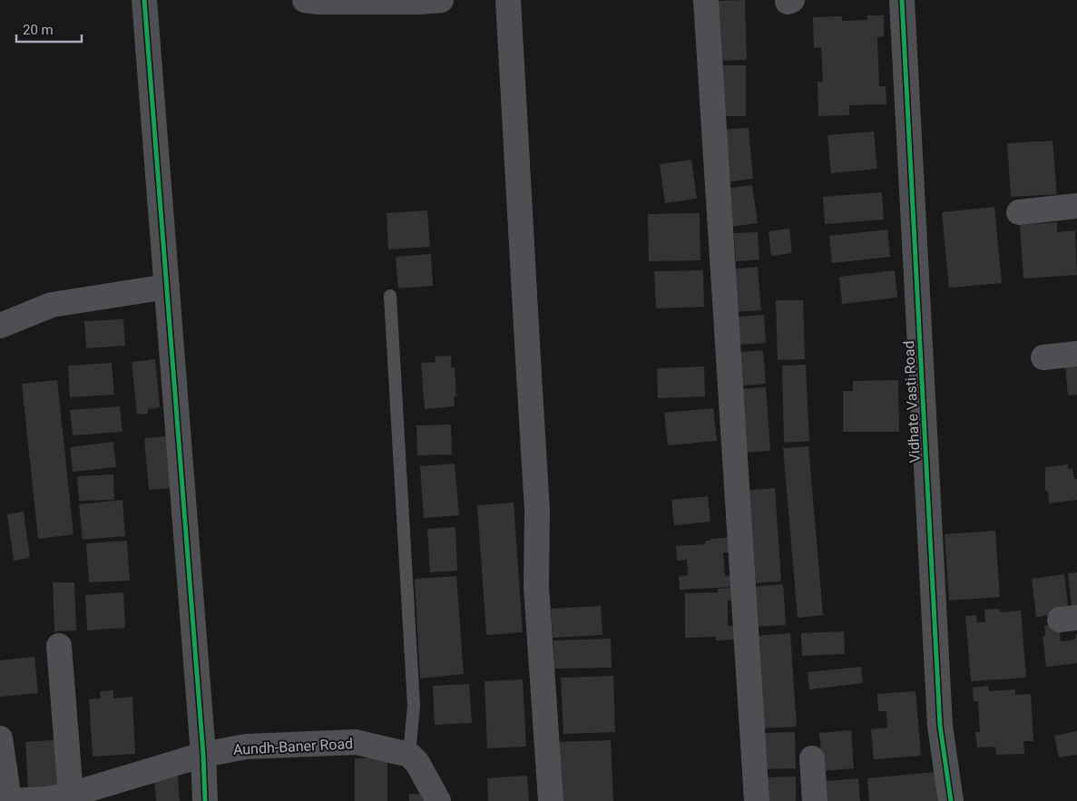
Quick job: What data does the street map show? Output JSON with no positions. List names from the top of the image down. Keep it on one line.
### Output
{"streets":{"street":["Vidhate Vasti Road","Aundh-Baner Road"]},"scale_bar":"20 m"}
